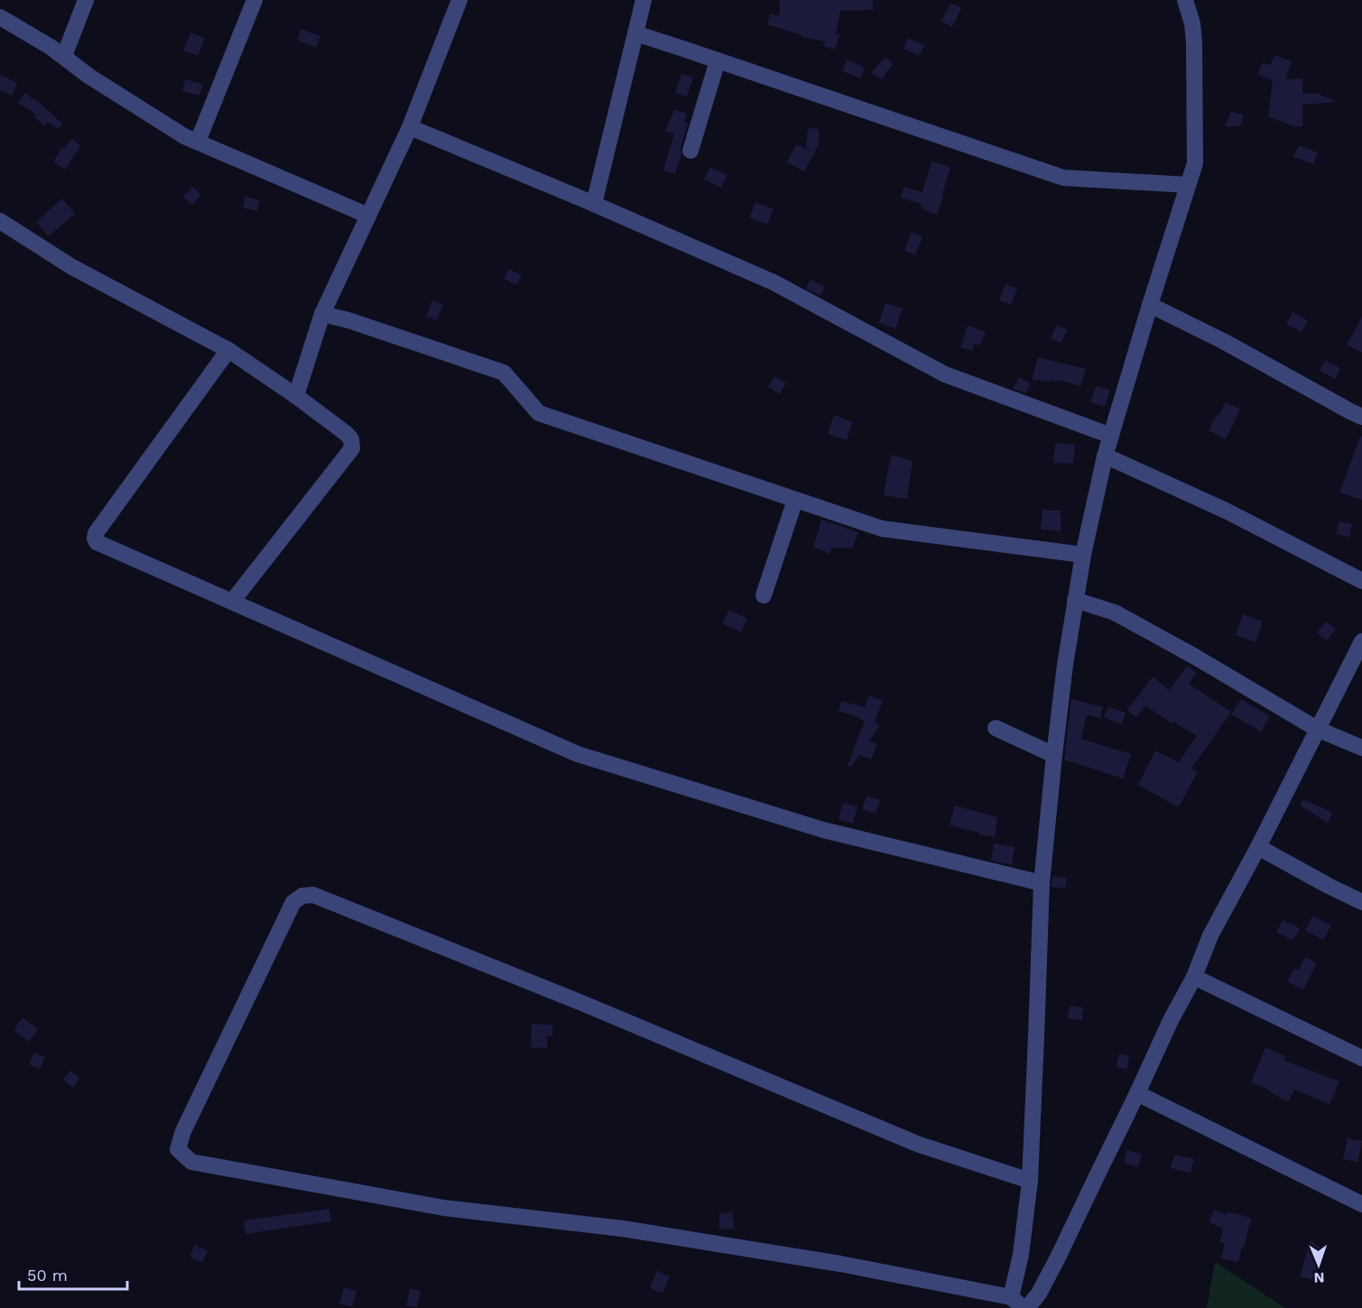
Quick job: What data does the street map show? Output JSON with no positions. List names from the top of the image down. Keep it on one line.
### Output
{"scale_bar":"50 m","north":"bottom"}
